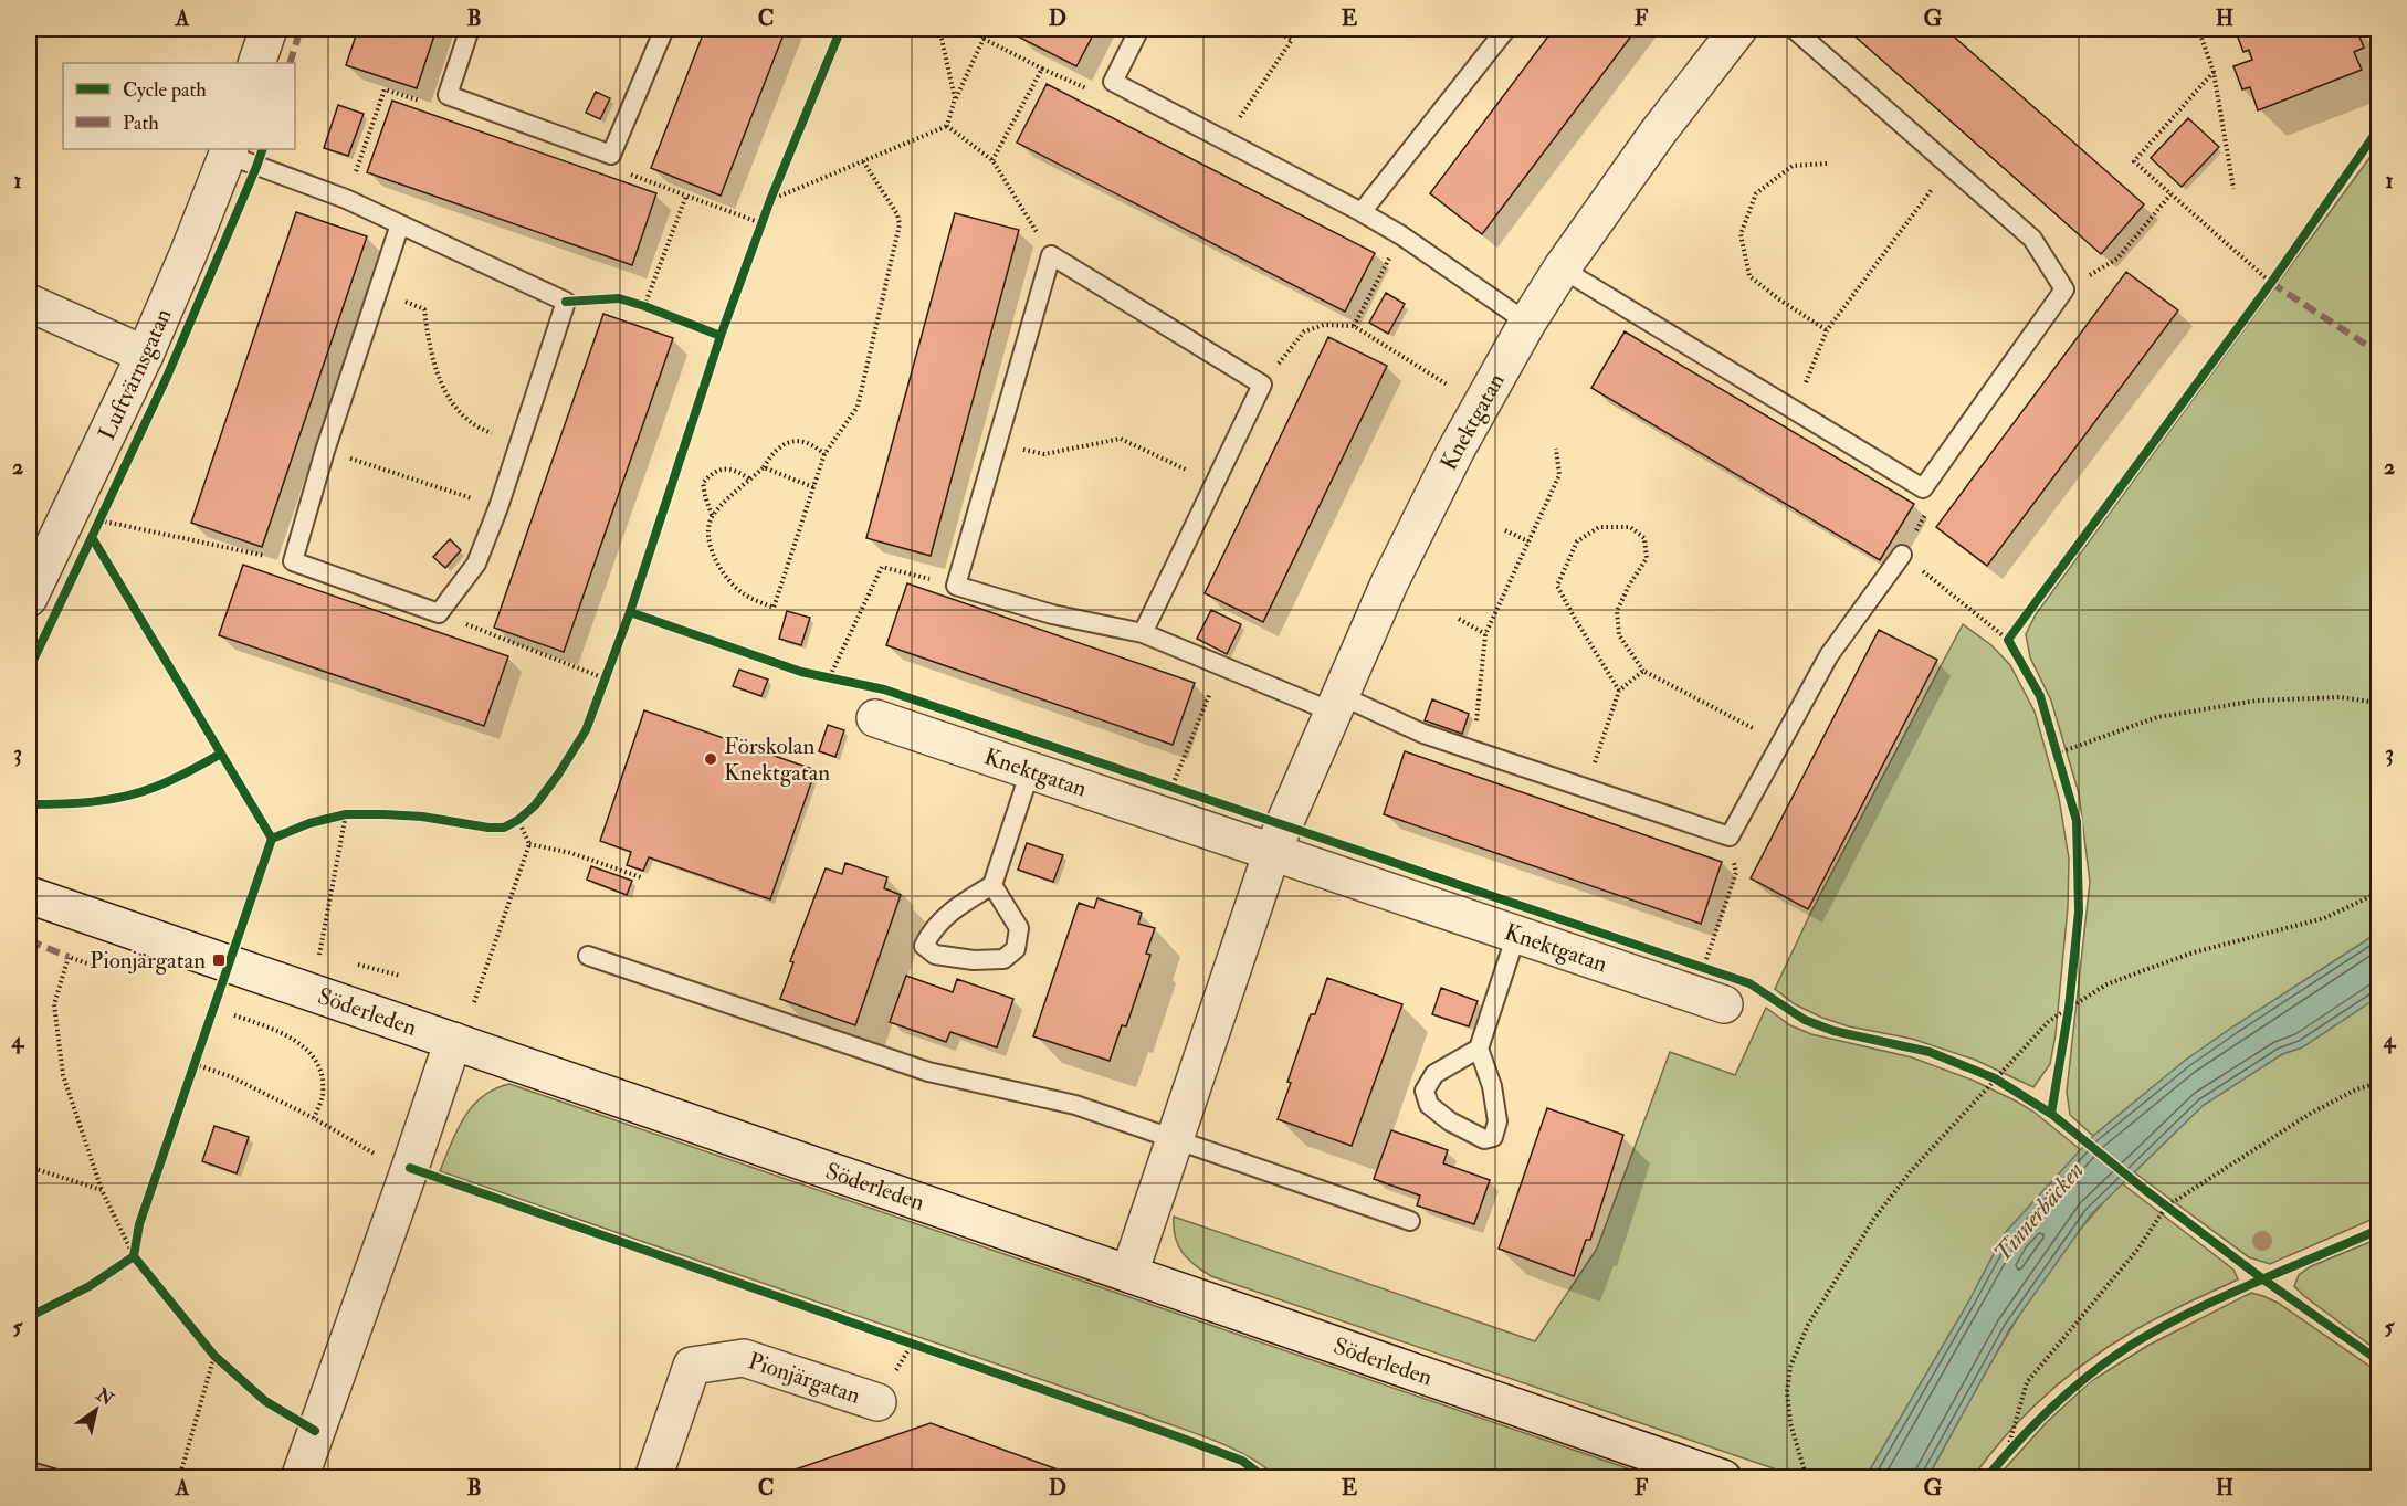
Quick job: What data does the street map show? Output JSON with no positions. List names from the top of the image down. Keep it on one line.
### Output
{"streets":{"street":["Luftvärnsgatan","Knektgatan","Söderleden","Pionjärgatan"]},"crossings":[["Knektgatan","Söderleden"]],"water":["Tinnerbäcken"],"places":{"other":["Förskolan Knektgatan"],"transit":["Pionjärgatan"]},"legend":["Cycle path","Path"],"north":"top right","grid":{"columns":["A","B","C","D","E","F","G","H"],"rows":["1","2","3","4","5"]}}
